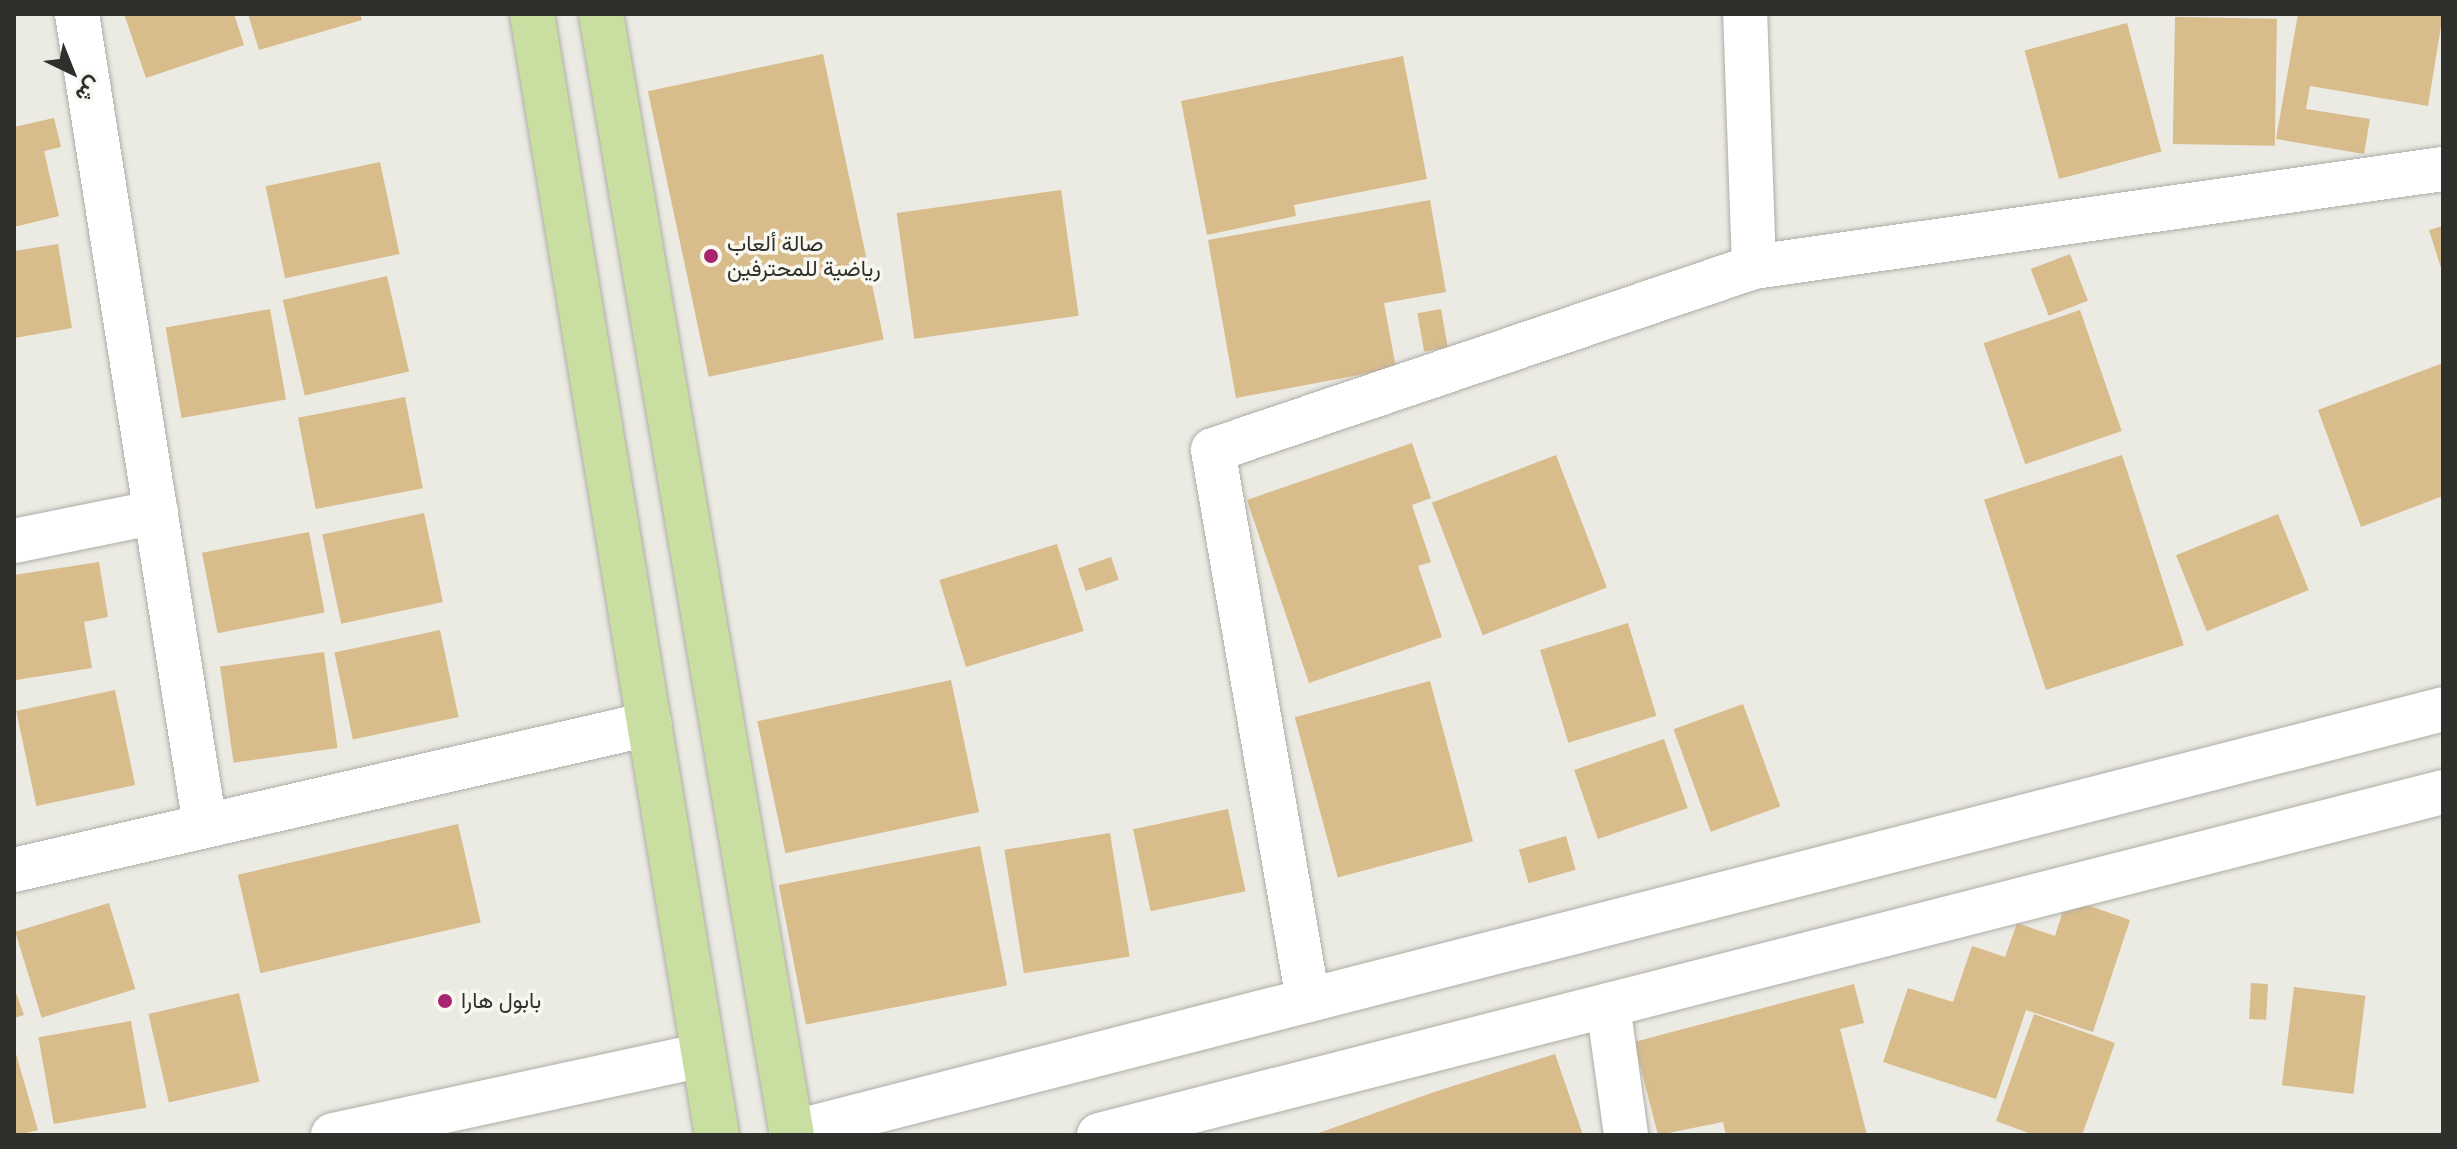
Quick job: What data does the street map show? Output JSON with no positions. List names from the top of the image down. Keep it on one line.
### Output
{"places":["صالة ألعاب رياضية للمحترفين","بابول هارا"],"north":"bottom right"}
